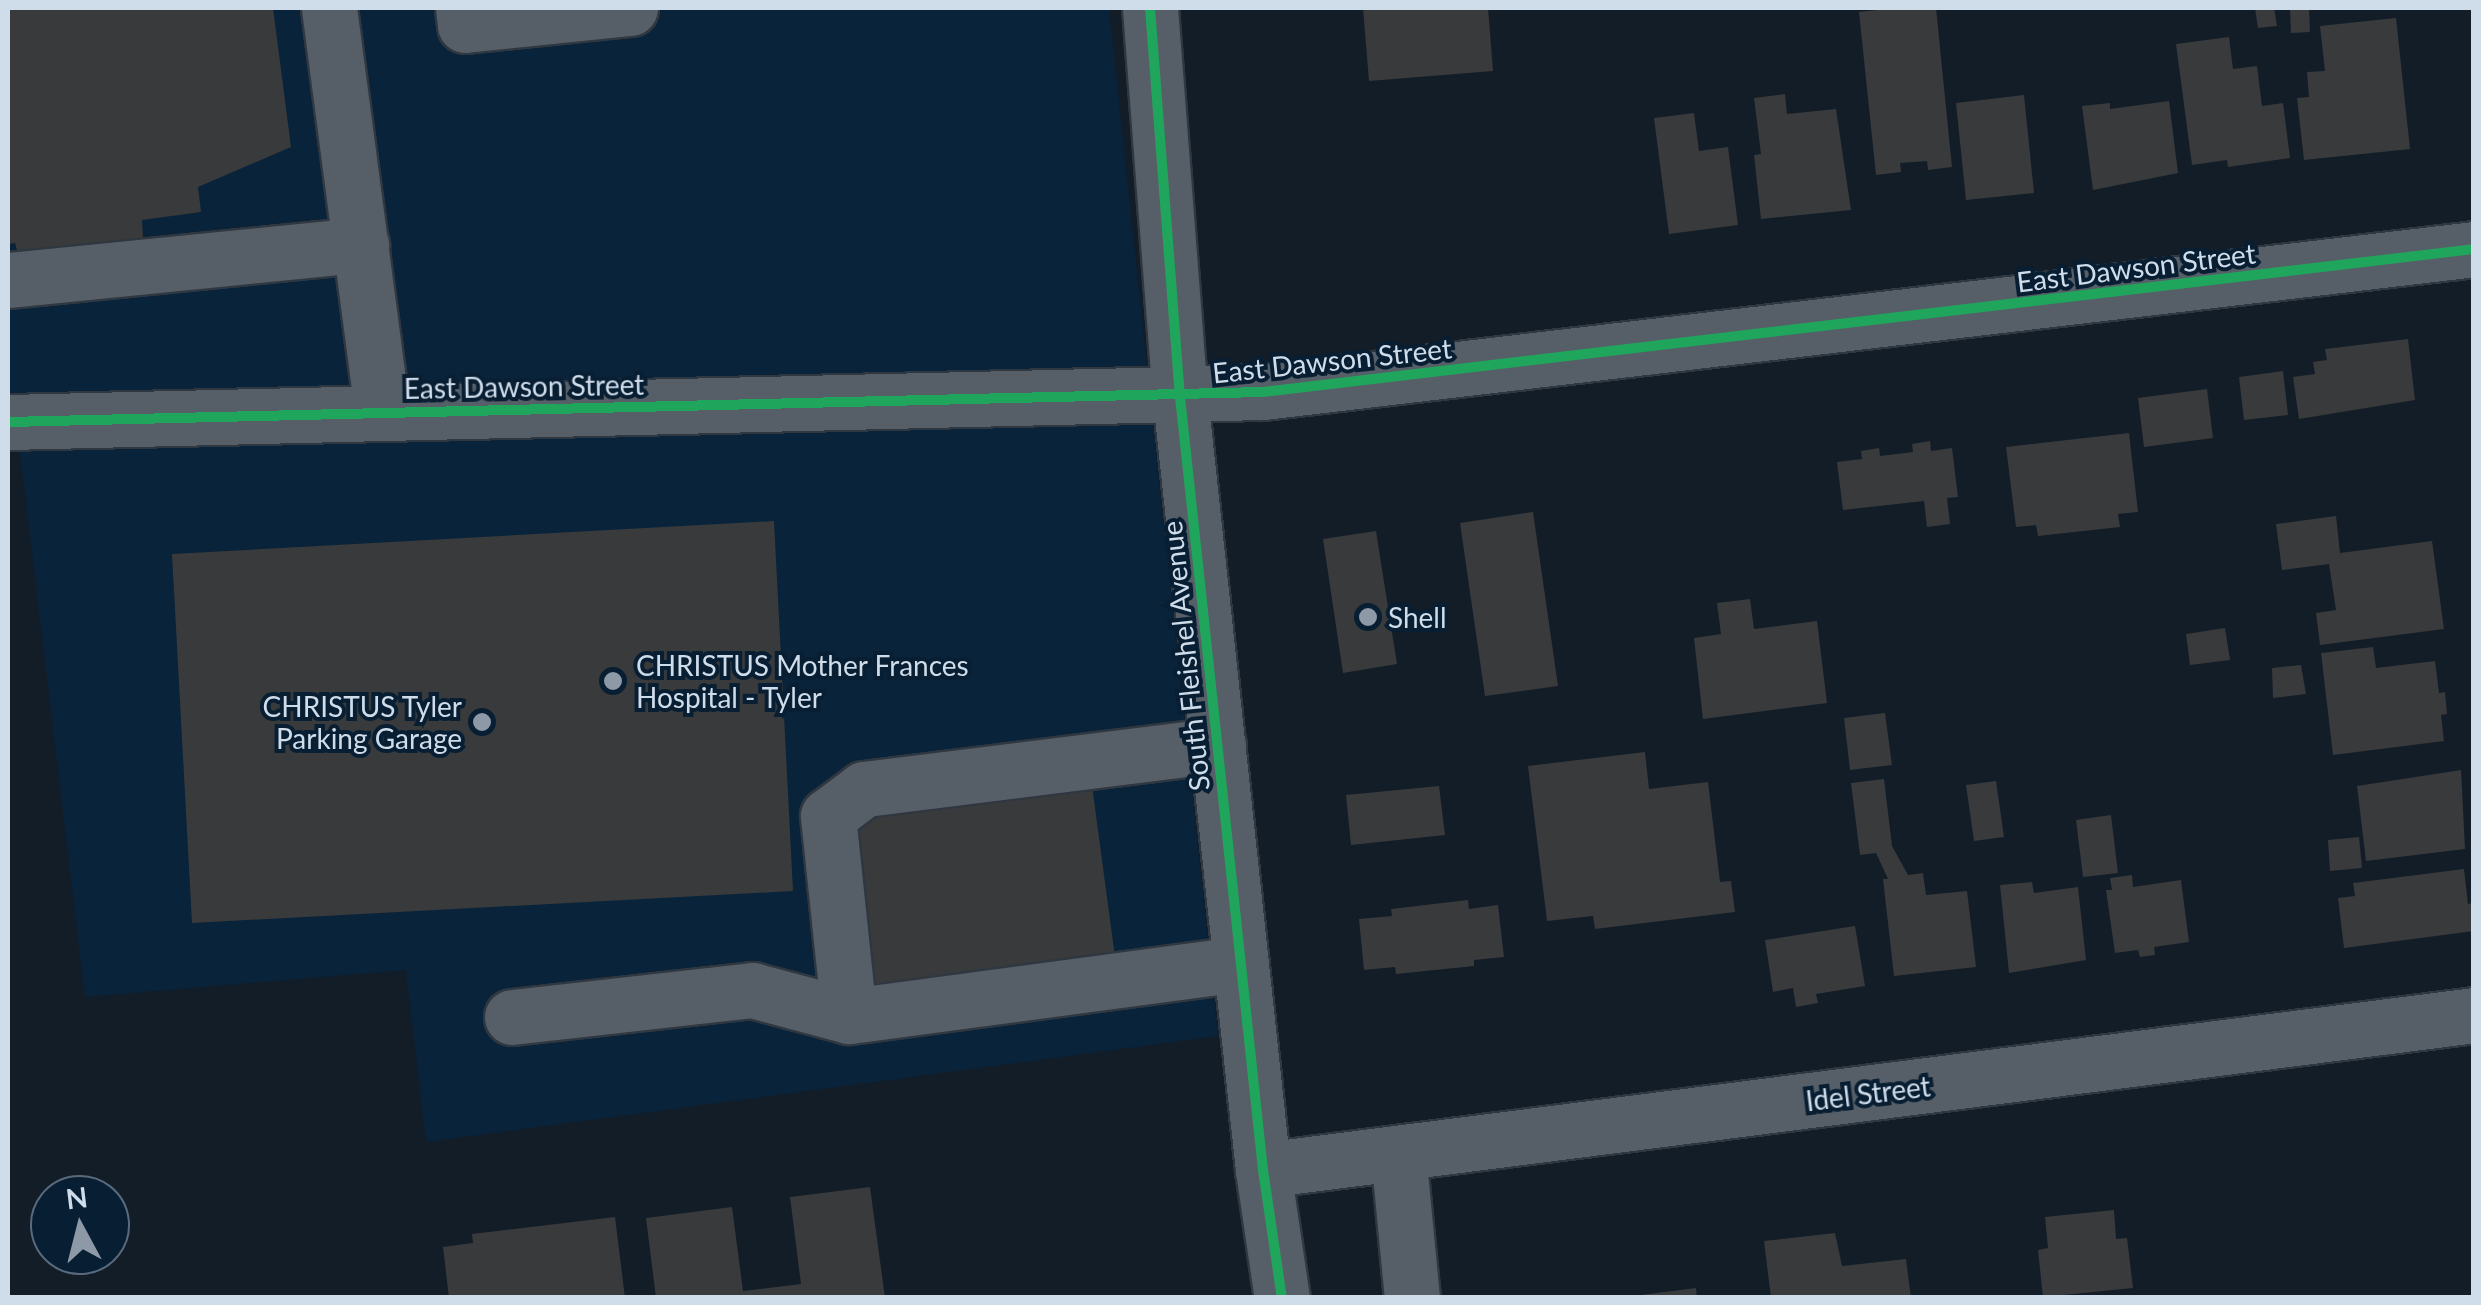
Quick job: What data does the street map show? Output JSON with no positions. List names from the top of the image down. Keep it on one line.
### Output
{"streets":{"street":["East Dawson Street","South Fleishel Avenue","Idel Street"]},"crossings":[["East Dawson Street","South Fleishel Avenue"],["South Fleishel Avenue","Idel Street"]],"places":["Shell","CHRISTUS Mother Frances Hospital - Tyler","CHRISTUS Tyler Parking Garage"],"north":"top"}
